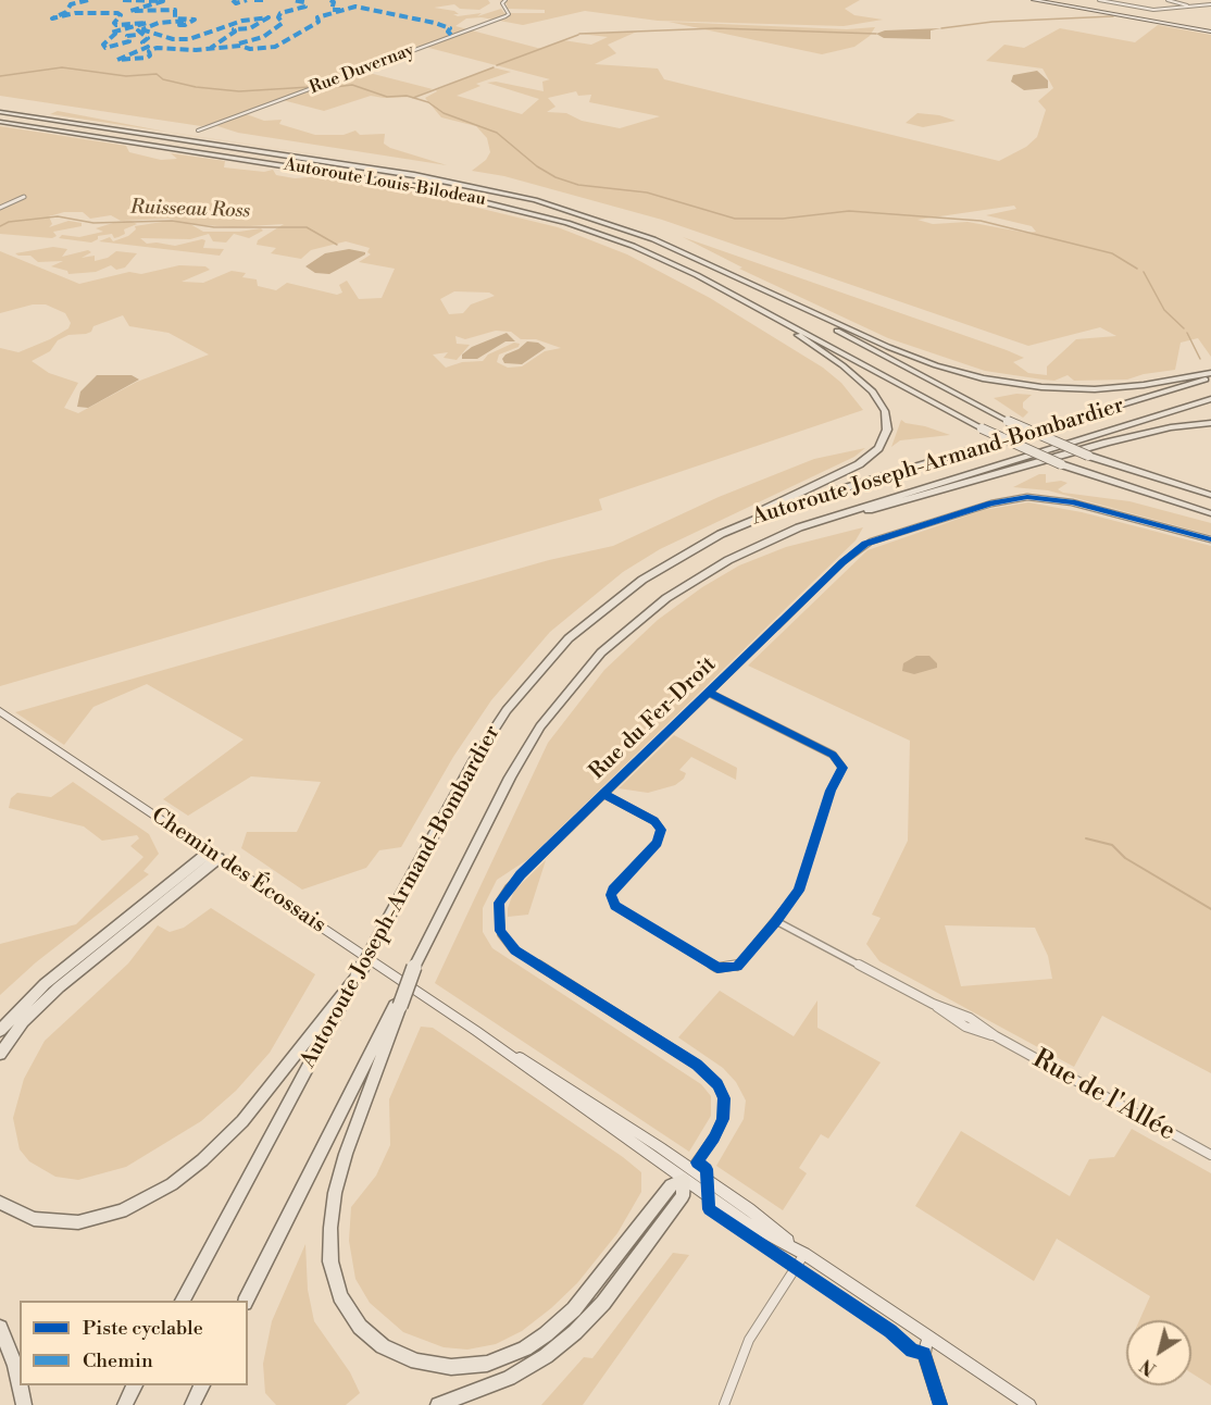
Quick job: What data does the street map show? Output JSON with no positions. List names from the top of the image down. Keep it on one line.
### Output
{"streets":{"highway":["Autoroute Louis-Bilodeau","Autoroute Joseph-Armand-Bombardier"],"main road":["Chemin des Écossais"],"street":["Rue Duvernay","Rue du Fer-Droit","Rue de l'Allée"]},"crossings":[["Rue du Fer-Droit","Chemin des Écossais"]],"water":["Ruisseau Ross"],"legend":["Piste cyclable","Chemin"],"north":"bottom left"}
